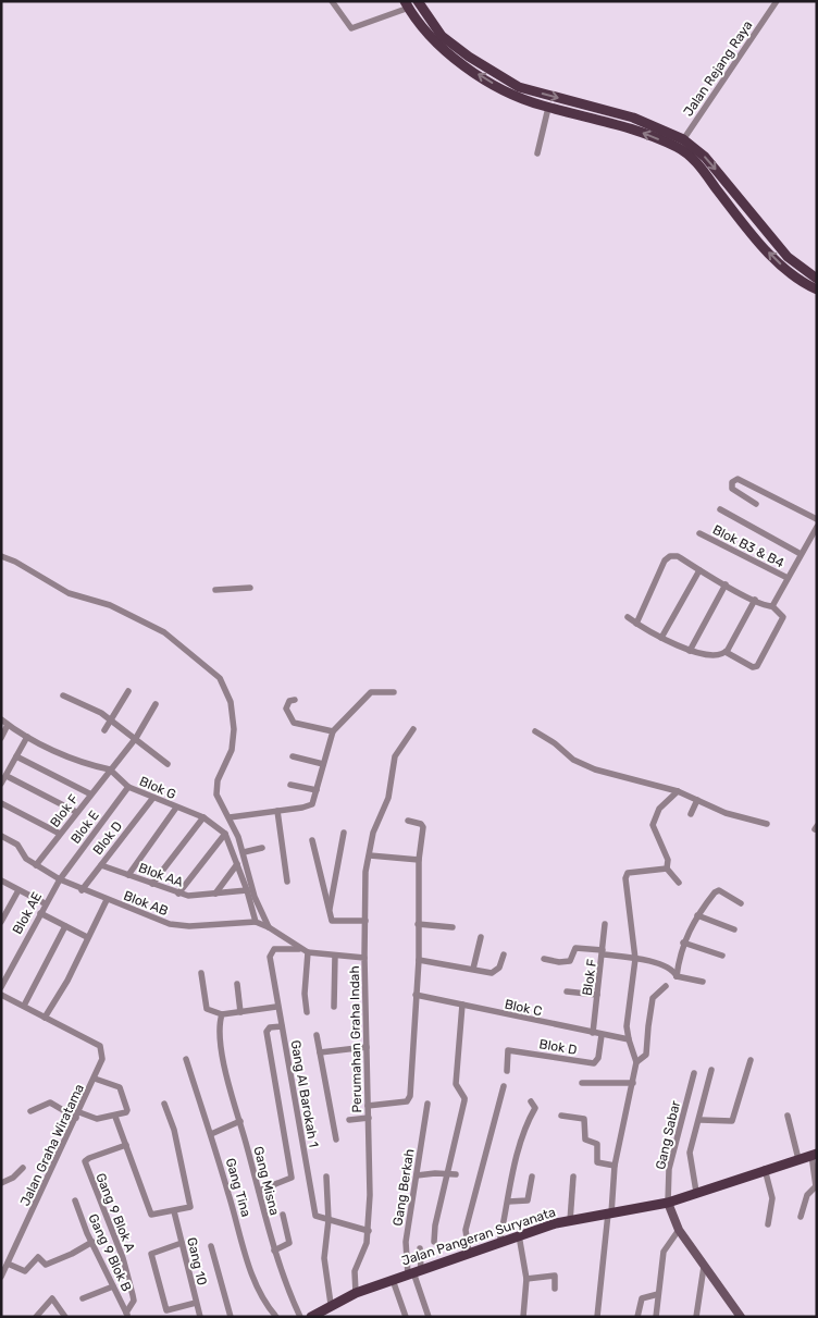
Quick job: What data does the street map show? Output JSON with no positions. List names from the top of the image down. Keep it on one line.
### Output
{"streets":{"main road":["Jalan Pangeran Suryanata"],"street":["Jalan Rejang Raya","Blok B3 & B4","Blok G","Blok F","Blok E","Blok D","Blok AA","Blok AB","Blok AE","Blok C","Perumahan Graha Indah","Gang Al Barokah 1","Gang Sabar","Jalan Graha Wiratama","Gang Misna","Gang Tina","Gang Berkah","Gang 9 Blok A","Gang 9 Blok B","Gang 10"]},"crossings":[["Blok G","Blok F"],["Blok G","Blok E"],["Blok G","Blok D"],["Blok F","Blok AB"],["Blok F","Blok C"],["Blok E","Blok AB"],["Blok E","Blok AE"],["Blok D","Blok AA"],["Blok D","Blok AB"],["Blok D","Blok C"],["Blok AB","Blok AE"],["Blok AB","Perumahan Graha Indah"],["Perumahan Graha Indah","Gang Al Barokah 1"],["Perumahan Graha Indah","Jalan Pangeran Suryanata"],["Gang Sabar","Jalan Pangeran Suryanata"],["Gang Berkah","Jalan Pangeran Suryanata"],["Gang 9 Blok A","Gang 9 Blok B"]]}
